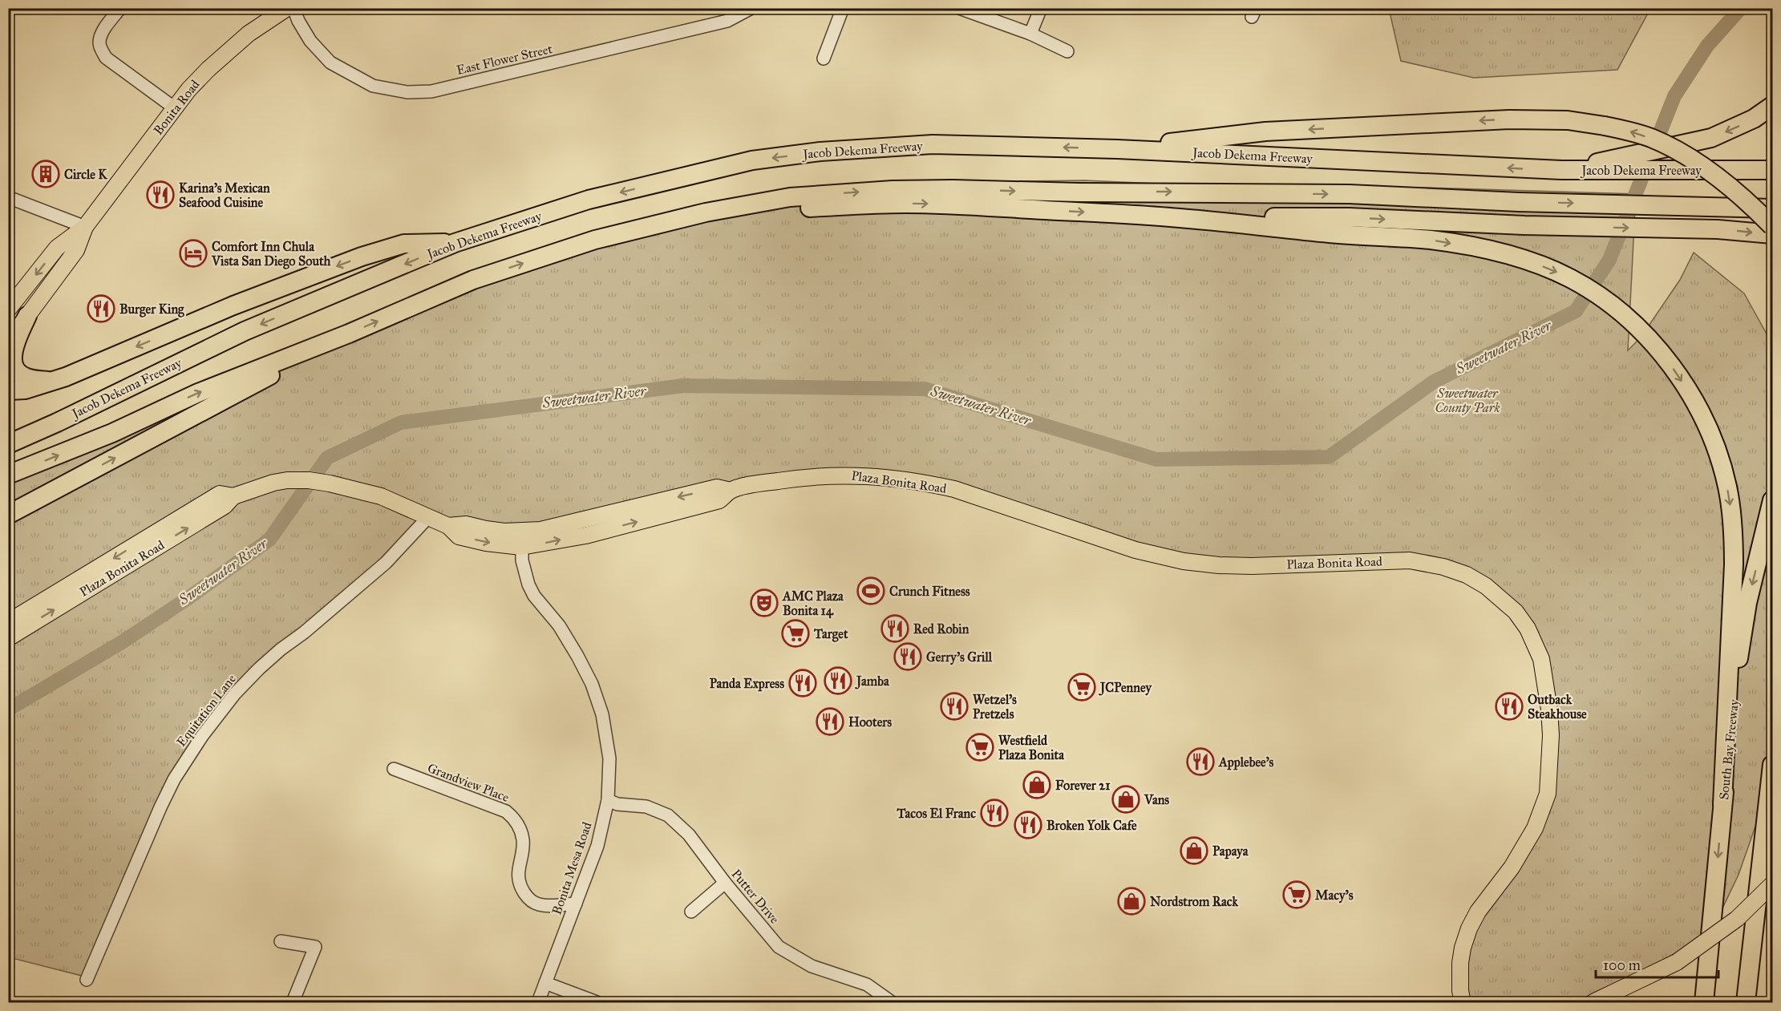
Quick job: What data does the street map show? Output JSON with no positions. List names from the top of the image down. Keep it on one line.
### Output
{"streets":{"highway":["Jacob Dekema Freeway","South Bay Freeway"],"main road":["Bonita Road","Plaza Bonita Road"],"street":["East Flower Street","Equitation Lane","Grandview Place","Bonita Mesa Road","Putter Drive"]},"crossings":[["Plaza Bonita Road","Equitation Lane"],["Plaza Bonita Road","Bonita Mesa Road"],["Grandview Place","Bonita Mesa Road"],["Bonita Mesa Road","Putter Drive"]],"water":["Sweetwater River"],"parks":["Sweetwater County Park"],"places":{"building":["Circle K"],"restaurant":["Karina's Mexican Seafood Cuisine","Burger King","Red Robin","Gerry's Grill","Jamba","Panda Express","Wetzel's Pretzels","Outback Steakhouse","Hooters","Applebee's","Tacos El Franc","Broken Yolk Cafe"],"hotel":["Comfort Inn Chula Vista San Diego South"],"sports":["Crunch Fitness"],"theatre":["AMC Plaza Bonita 14"],"supermarket":["Target","JCPenney","Westfield Plaza Bonita","Macy's"],"shop":["Forever 21","Vans","Papaya","Nordstrom Rack"]},"scale_bar":"100 m"}
